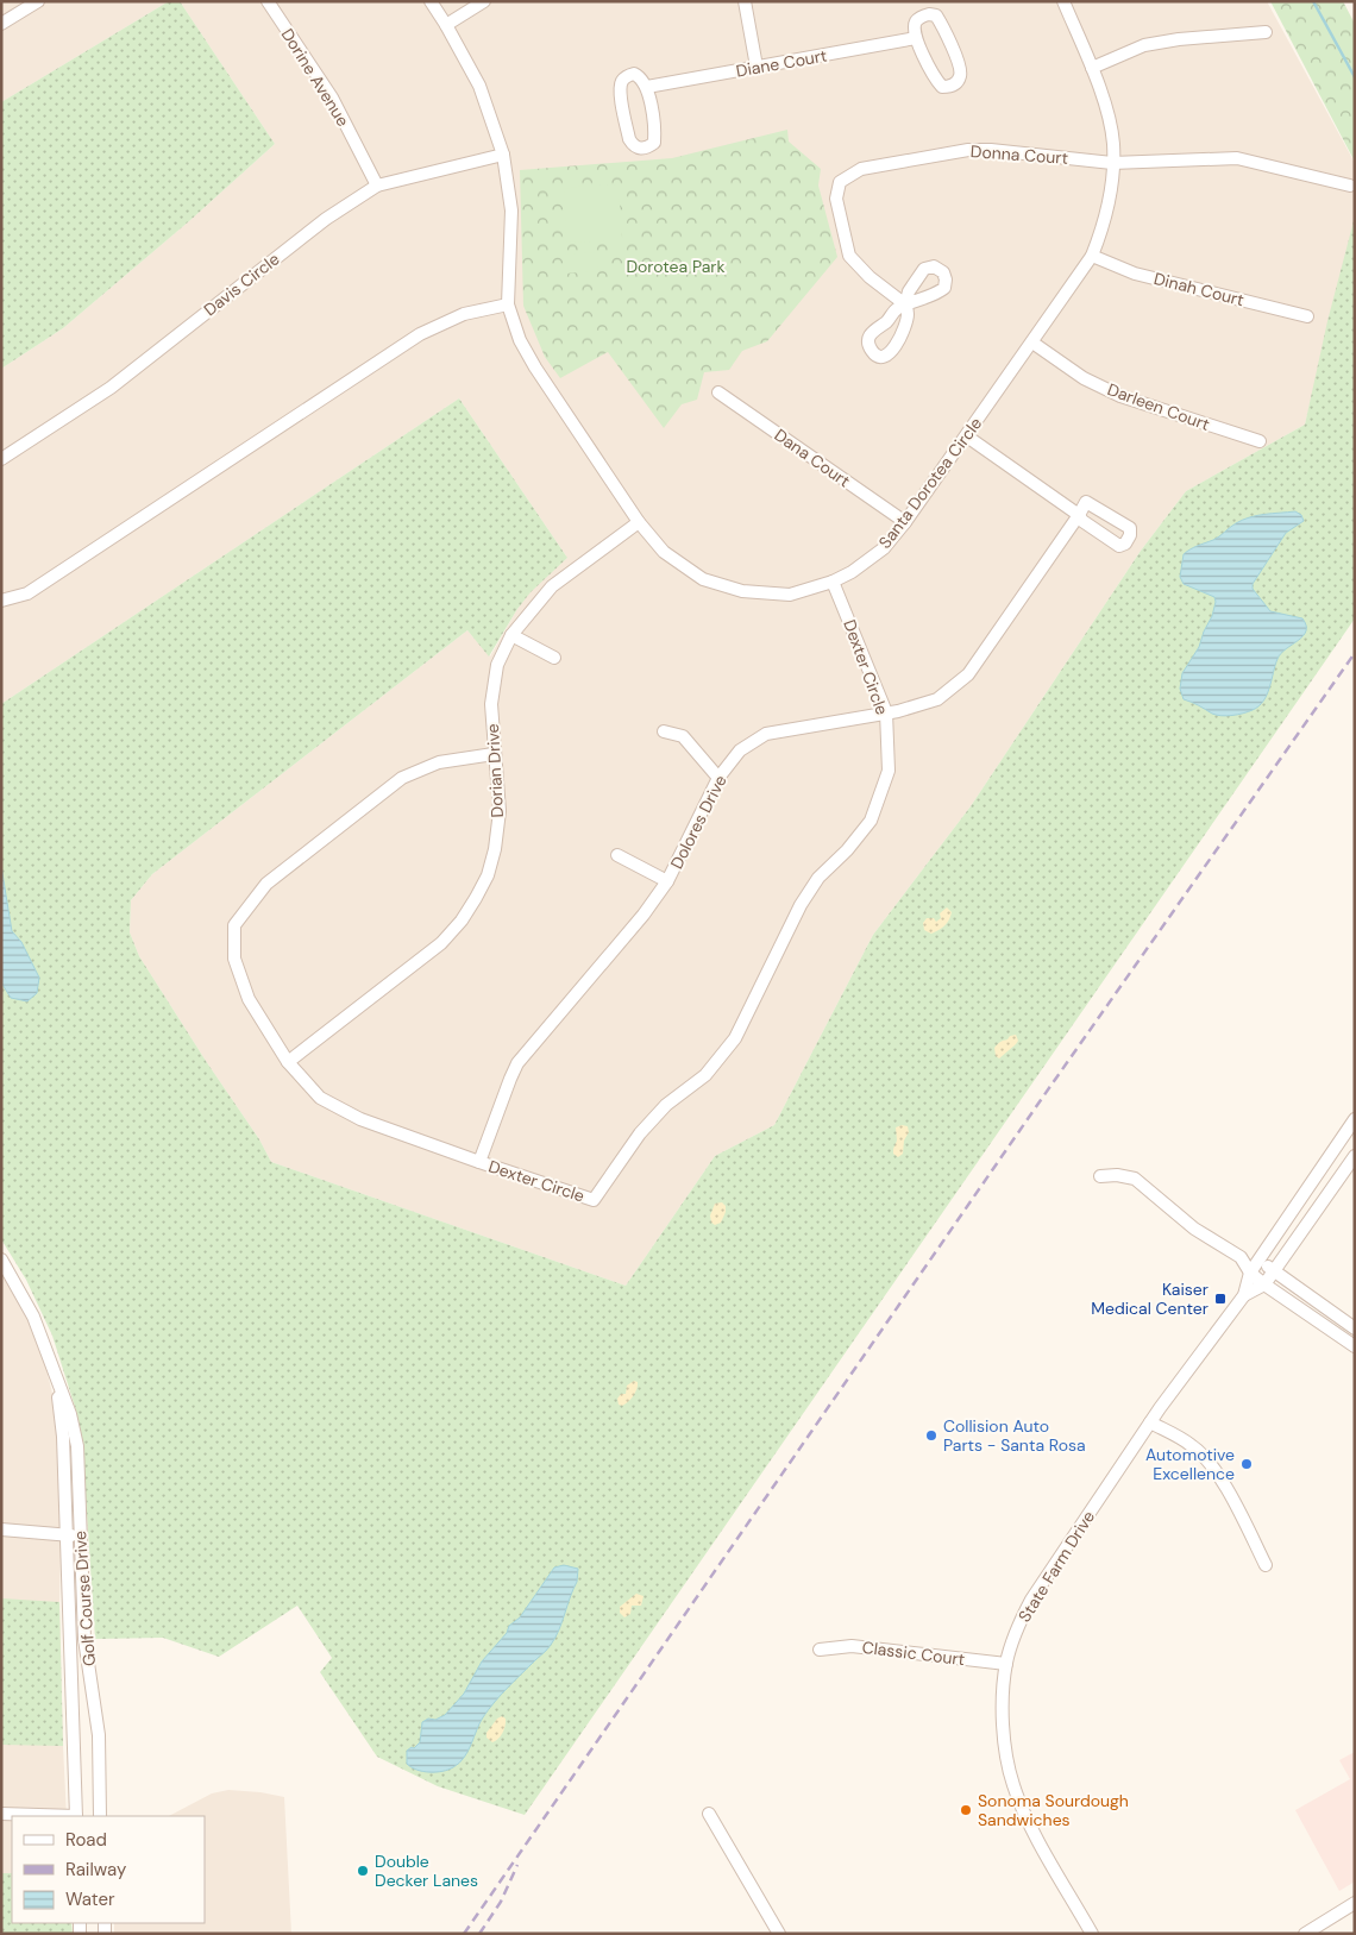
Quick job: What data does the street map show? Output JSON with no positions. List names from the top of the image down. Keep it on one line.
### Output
{"streets":{"street":["Diane Court","Dorine Avenue","Donna Court","Davis Circle","Dinah Court","Darleen Court","Dana Court","Santa Dorotea Circle","Dexter Circle","Dorian Drive","Dolores Drive","State Farm Drive","Golf Course Drive","Classic Court"]},"crossings":[["Dorine Avenue","Davis Circle"],["Donna Court","Santa Dorotea Circle"],["Davis Circle","Santa Dorotea Circle"],["Dinah Court","Santa Dorotea Circle"],["Darleen Court","Santa Dorotea Circle"],["Dana Court","Santa Dorotea Circle"],["Santa Dorotea Circle","Dexter Circle"],["Santa Dorotea Circle","Dorian Drive"],["Santa Dorotea Circle","Dolores Drive"],["Dexter Circle","Dorian Drive"],["Dexter Circle","Dolores Drive"],["State Farm Drive","Classic Court"]],"parks":["Dorotea Park"],"places":{"transit":["Kaiser Medical Center"],"other":["Collision Auto Parts - Santa Rosa","Automotive Excellence","Sonoma Sourdough Sandwiches","Double Decker Lanes"]},"legend":["Road","Railway","Water"]}
